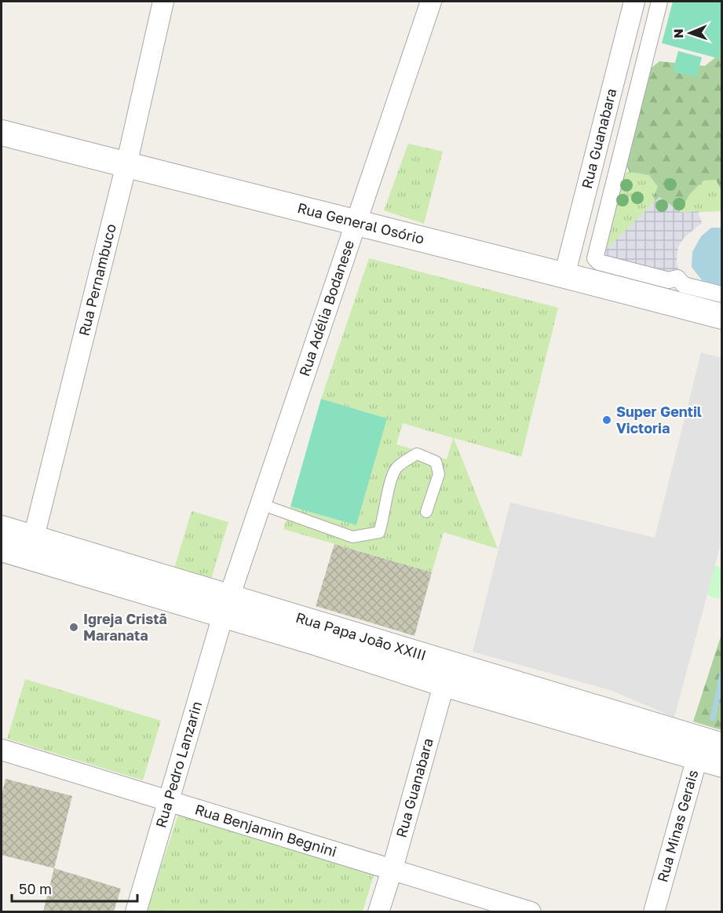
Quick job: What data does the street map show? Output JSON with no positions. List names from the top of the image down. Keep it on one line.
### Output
{"streets":{"street":["Rua Guanabara","Rua General Osório","Rua Pernambuco","Rua Adélia Bodanese","Rua Papa João XXIII","Rua Pedro Lanzarin","Rua Minas Gerais","Rua Benjamin Begnini"]},"crossings":[["Rua Guanabara","Rua General Osório"],["Rua Guanabara","Rua Papa João XXIII"],["Rua Guanabara","Rua Benjamin Begnini"],["Rua General Osório","Rua Pernambuco"],["Rua General Osório","Rua Adélia Bodanese"],["Rua Pernambuco","Rua Papa João XXIII"],["Rua Adélia Bodanese","Rua Papa João XXIII"],["Rua Adélia Bodanese","Rua Pedro Lanzarin"],["Rua Papa João XXIII","Rua Pedro Lanzarin"],["Rua Papa João XXIII","Rua Minas Gerais"],["Rua Pedro Lanzarin","Rua Benjamin Begnini"]],"places":["Super Gentil Victoria","Igreja Cristã Maranata"],"scale_bar":"50 m","north":"left"}
